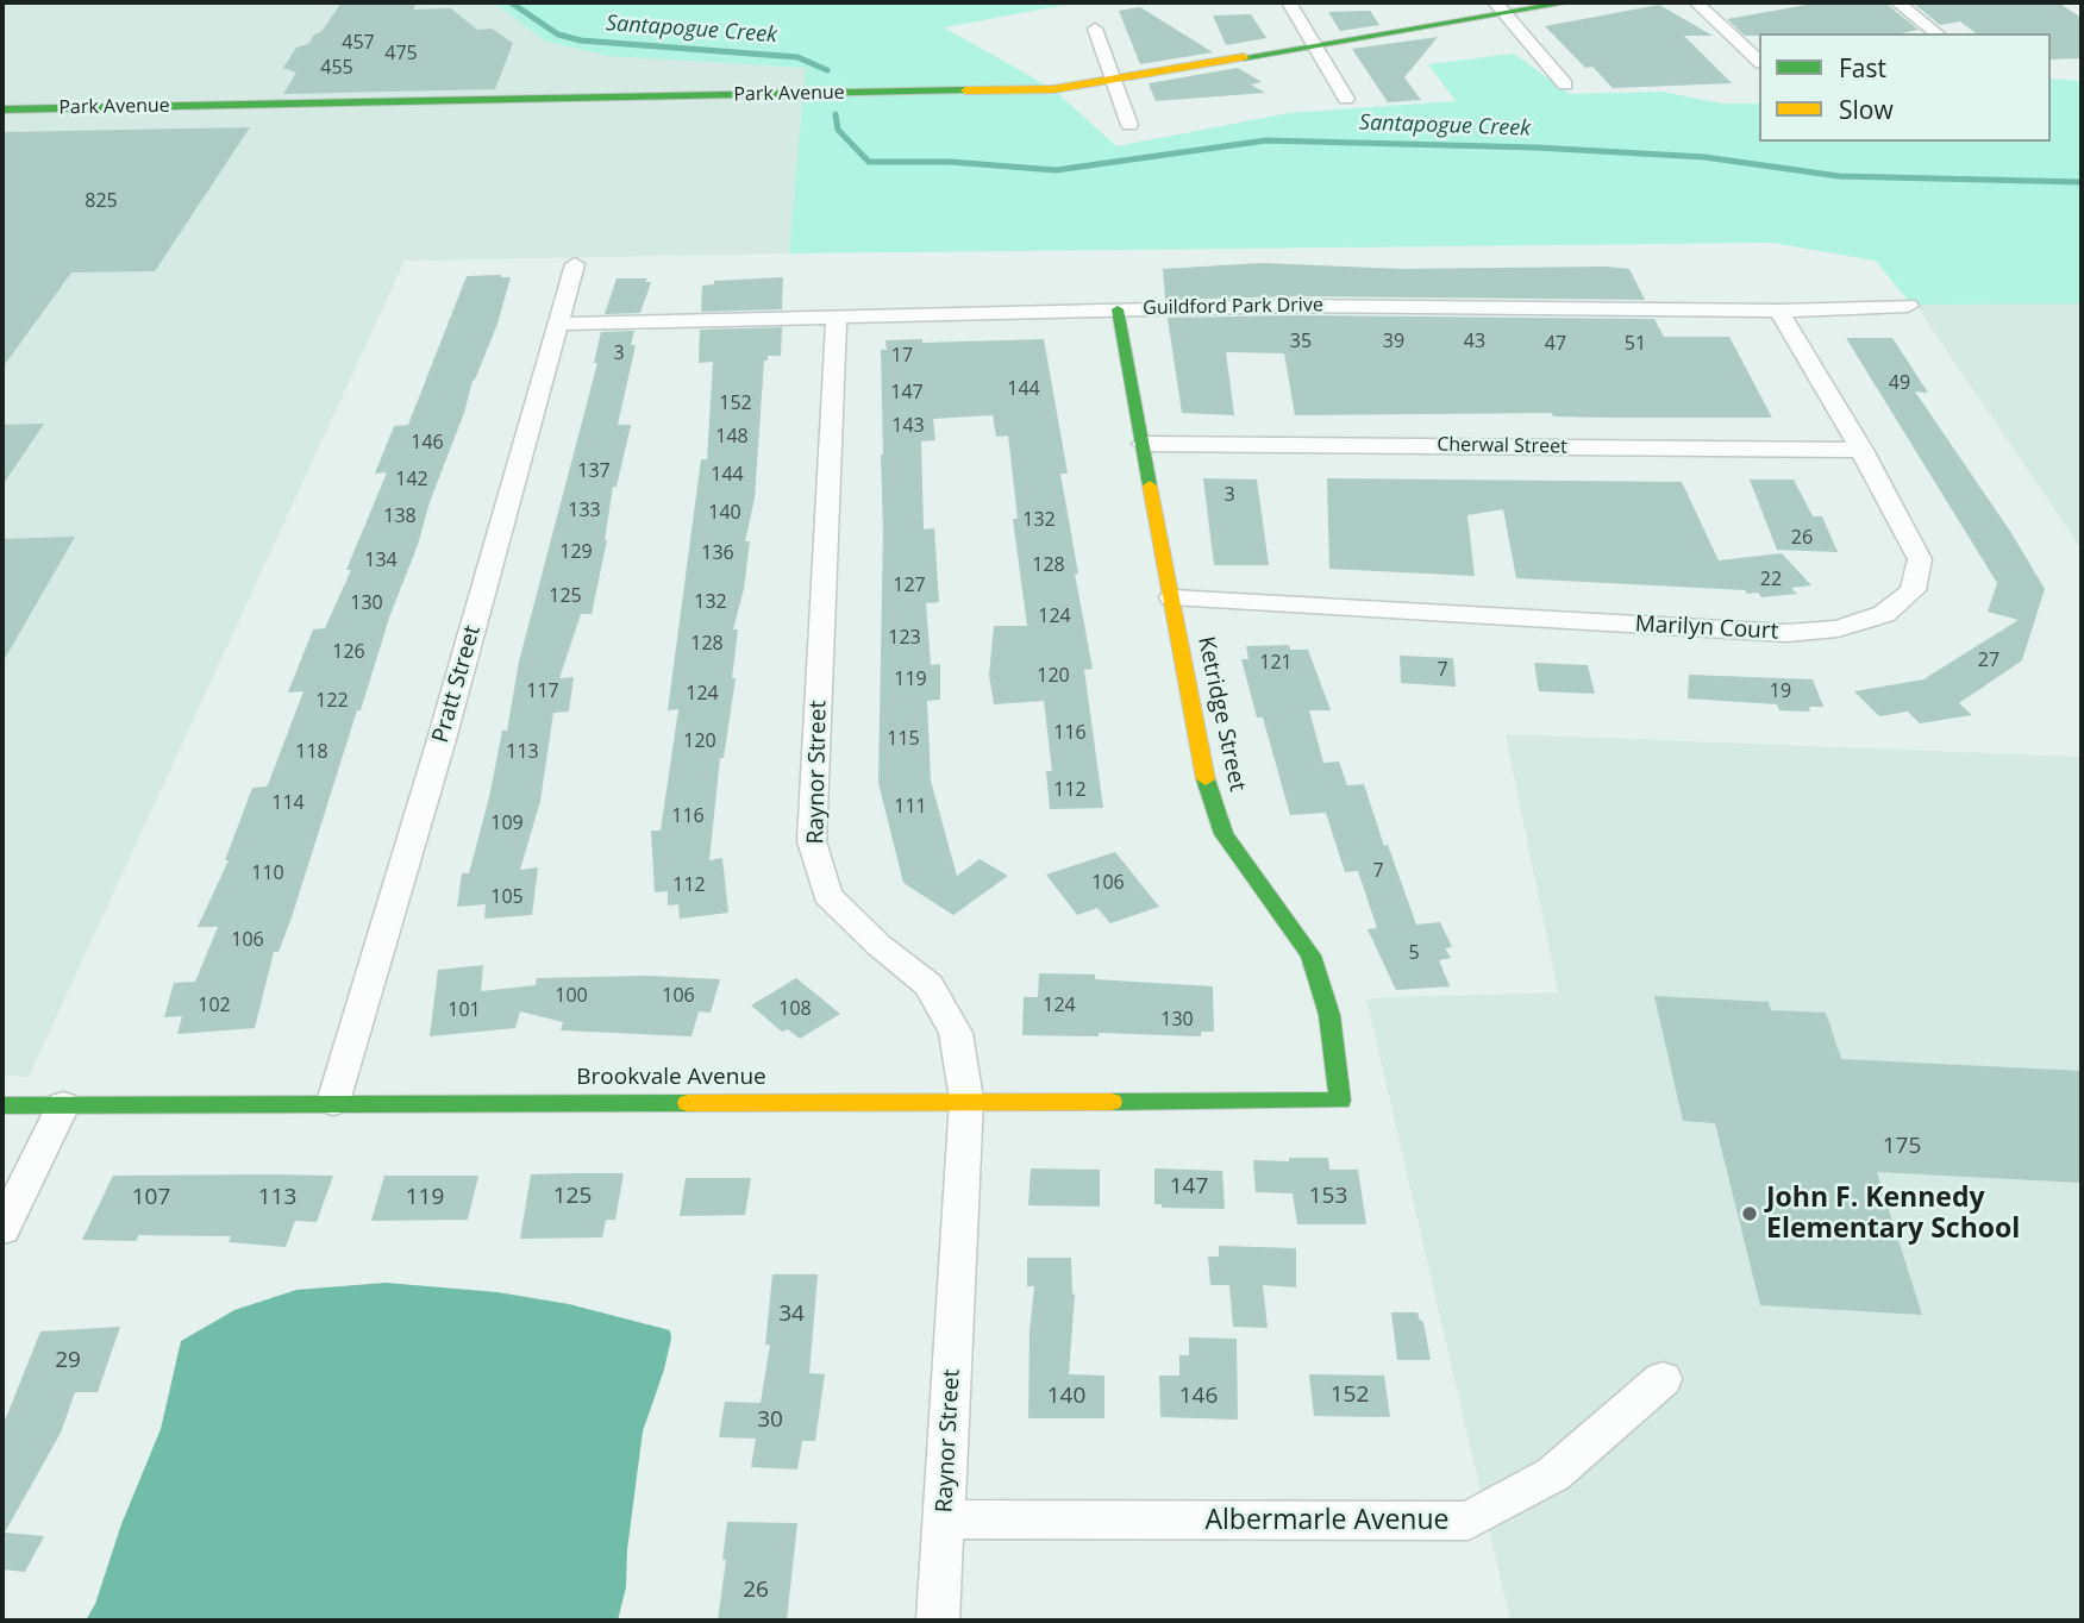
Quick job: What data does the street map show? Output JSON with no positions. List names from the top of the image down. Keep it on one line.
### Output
{"streets":{"street":["Park Avenue","Guildford Park Drive","Cherwal Street","Marilyn Court","Pratt Street","Ketridge Street","Raynor Street","Brookvale Avenue","Albermarle Avenue"]},"crossings":[["Guildford Park Drive","Marilyn Court"],["Guildford Park Drive","Pratt Street"],["Guildford Park Drive","Ketridge Street"],["Guildford Park Drive","Raynor Street"],["Cherwal Street","Marilyn Court"],["Cherwal Street","Ketridge Street"],["Marilyn Court","Ketridge Street"],["Pratt Street","Brookvale Avenue"],["Ketridge Street","Brookvale Avenue"],["Raynor Street","Brookvale Avenue"],["Raynor Street","Albermarle Avenue"]],"water":["Santapogue Creek"],"places":["John F. Kennedy Elementary School"],"house_numbers":["457","475","455","825","35","39","43","47","51","3","17","49","144","147","152","143","148","146","137","144","142","3","133","140","138","132","26","129","136","134","128","22","127","125","132","130","124","123","128","126","27","121","7","120","119","117","19","124","122","116","115","120","118","113","112","114","111","116","109","7","110","106","112","105","106","5","100","106","102","124","108","101","130","175","147","125","153","107","113","119","34","29","152","140","146","30","26"],"legend":["Fast","Slow"]}
